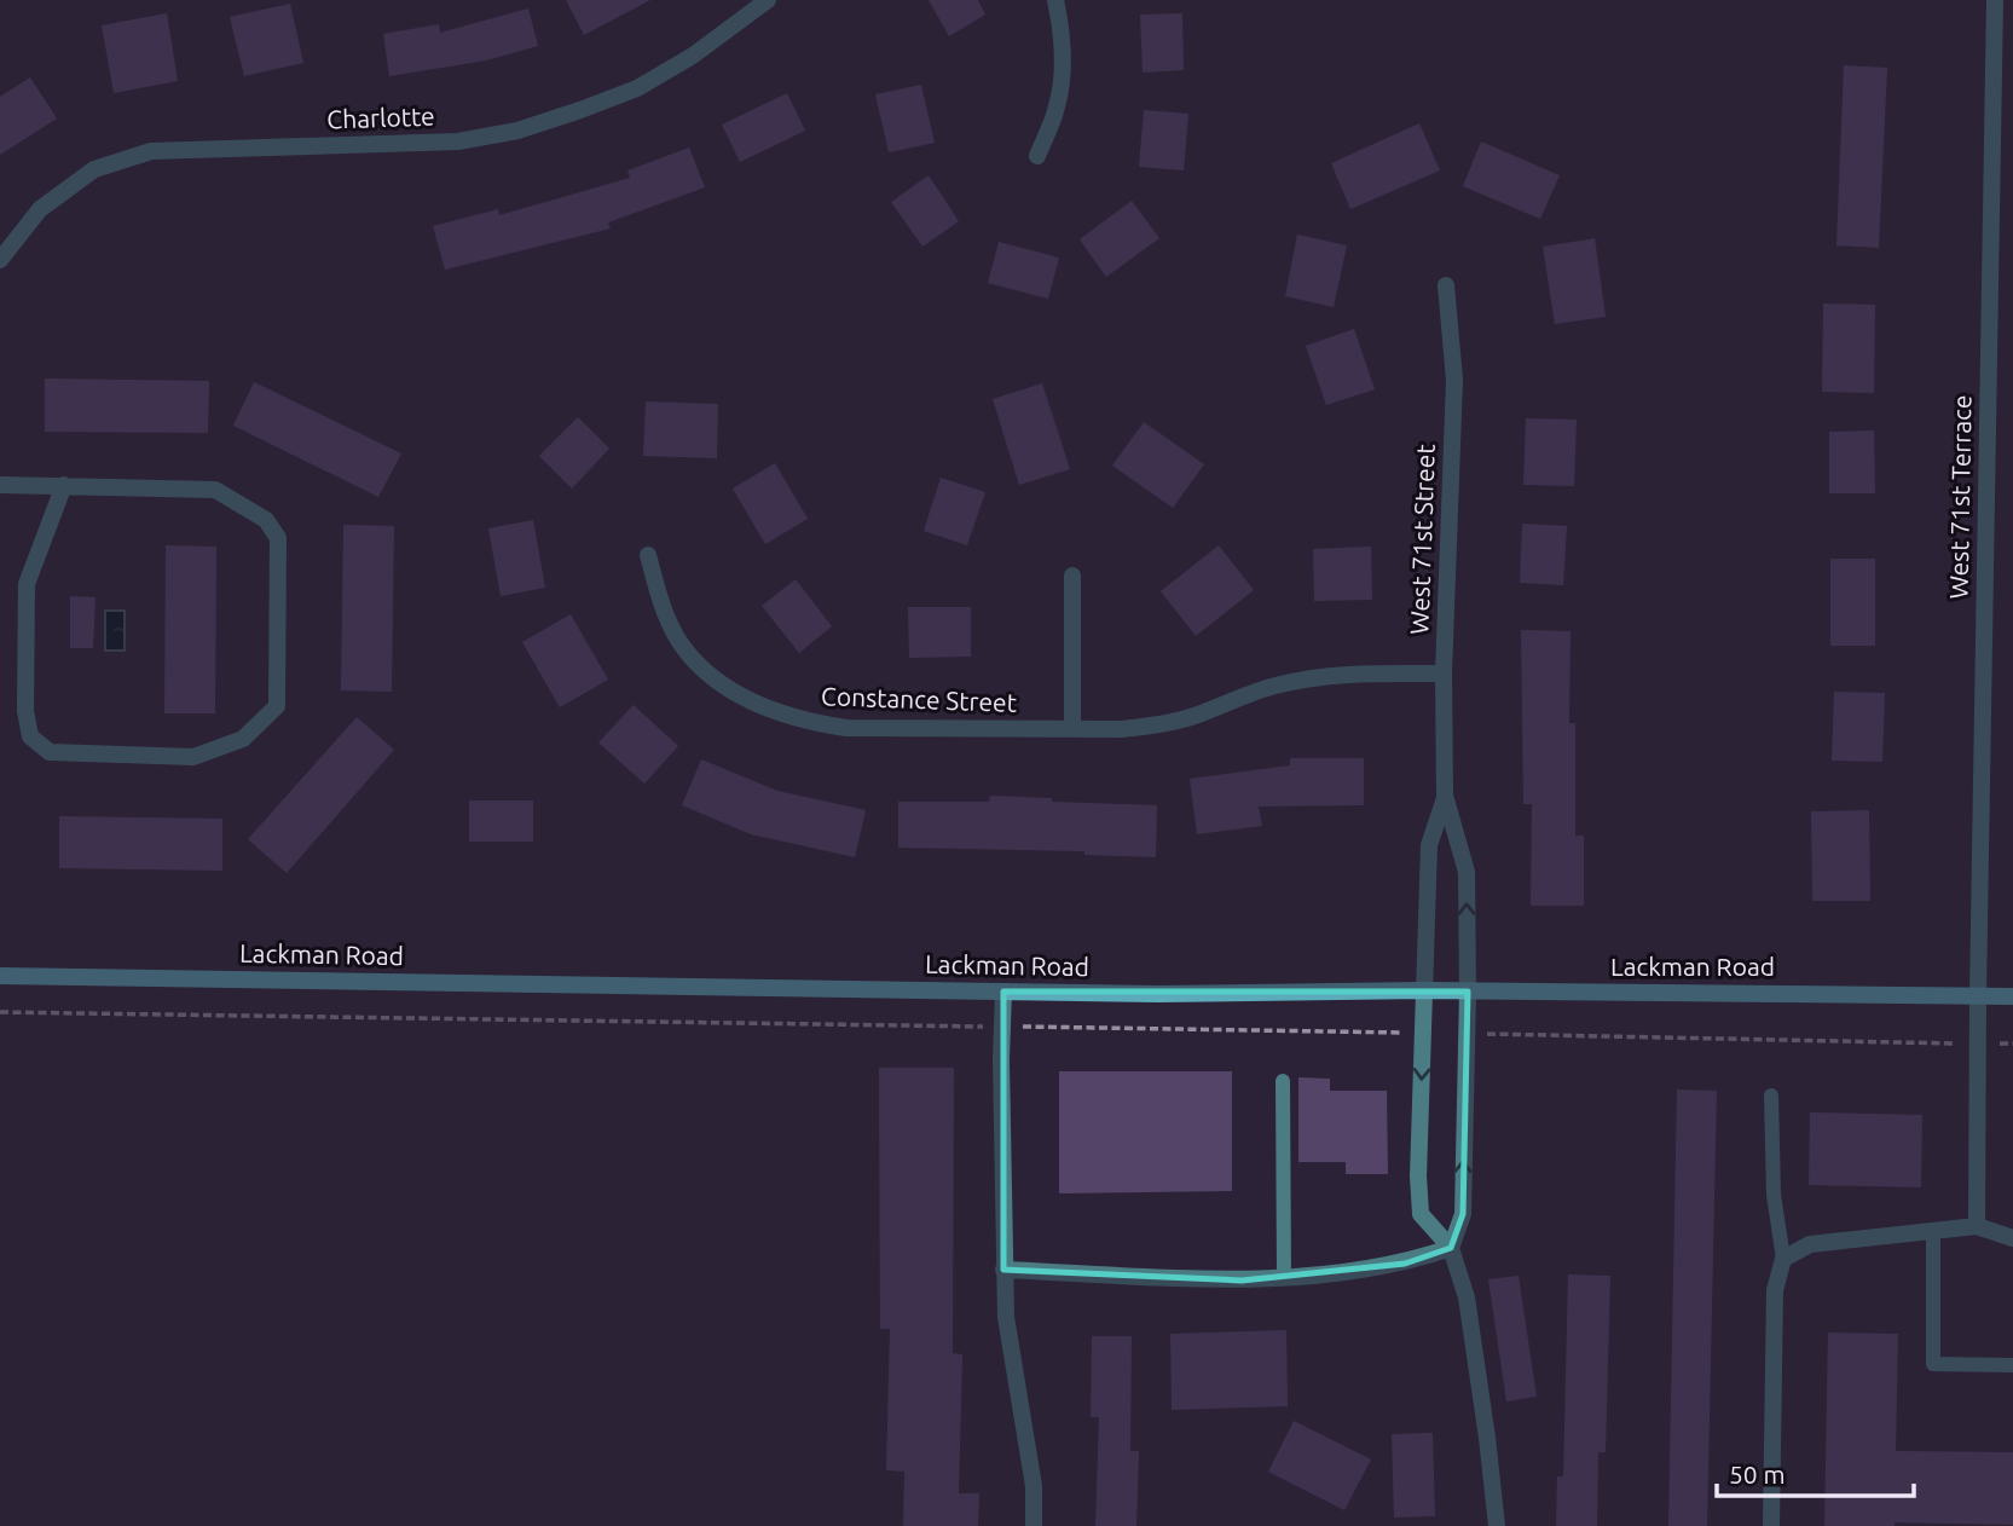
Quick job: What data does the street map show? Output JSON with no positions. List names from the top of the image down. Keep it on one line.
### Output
{"streets":{"main road":["Lackman Road"],"street":["Charlotte","West 71st Terrace","West 71st Street","Constance Street"]},"crossings":[["West 71st Terrace","Lackman Road"],["West 71st Street","Constance Street"],["West 71st Street","Lackman Road"]],"scale_bar":"50 m"}
